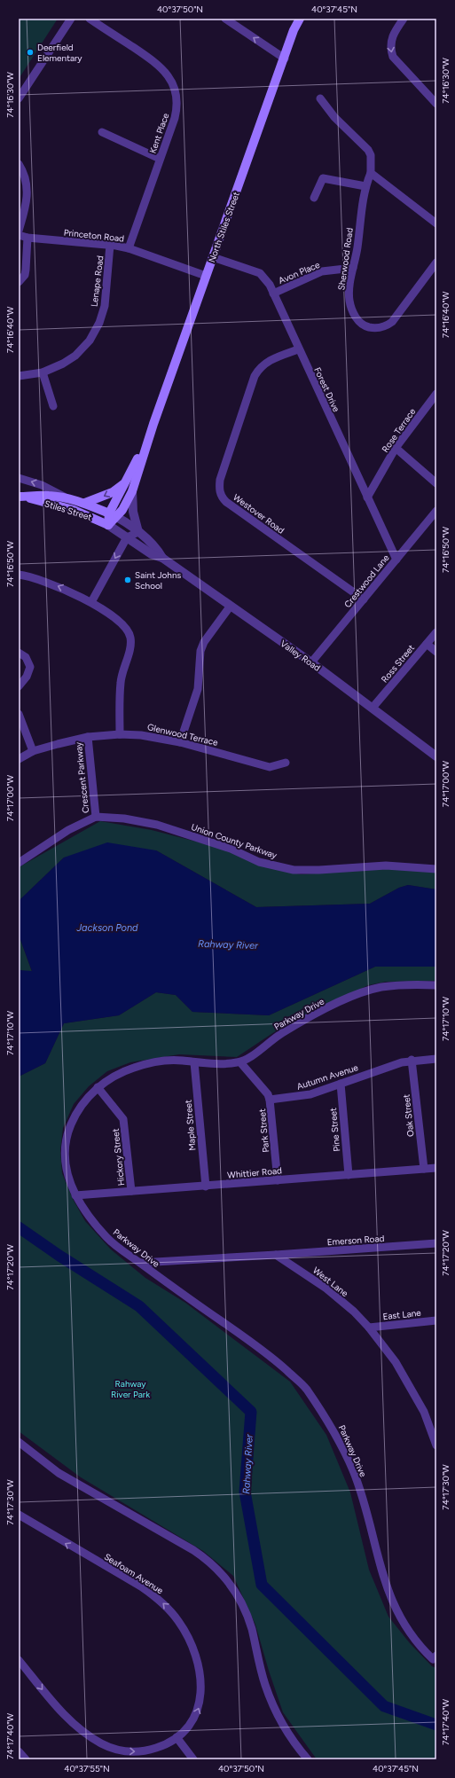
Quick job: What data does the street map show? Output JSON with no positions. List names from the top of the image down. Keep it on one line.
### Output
{"streets":{"main road":["North Stiles Street","Stiles Street"],"street":["Kent Place","Princeton Road","Sherwood Road","Avon Place","Lenape Road","Forest Drive","Rose Terrace","Westover Road","Crestwood Lane","Valley Road","Ross Street","Glenwood Terrace","Crescent Parkway","Union County Parkway","Parkway Drive","Autumn Avenue","Oak Street","Maple Street","Pine Street","Park Street","Hickory Street","Whittier Road","Emerson Road","West Lane","East Lane","Seafoam Avenue"]},"crossings":[["Kent Place","Princeton Road"],["North Stiles Street","Princeton Road"],["North Stiles Street","Forest Drive"],["North Stiles Street","Stiles Street"],["North Stiles Street","Valley Road"],["Princeton Road","Lenape Road"],["Sherwood Road","Avon Place"],["Avon Place","Forest Drive"],["Forest Drive","Rose Terrace"],["Forest Drive","Westover Road"],["Forest Drive","Crestwood Lane"],["Stiles Street","Valley Road"],["Westover Road","Crestwood Lane"],["Crestwood Lane","Valley Road"],["Valley Road","Ross Street"],["Glenwood Terrace","Crescent Parkway"],["Crescent Parkway","Union County Parkway"],["Parkway Drive","Maple Street"],["Parkway Drive","Hickory Street"],["Parkway Drive","Whittier Road"],["Autumn Avenue","Oak Street"],["Autumn Avenue","Pine Street"],["Autumn Avenue","Park Street"],["Oak Street","Whittier Road"],["Maple Street","Whittier Road"],["Pine Street","Whittier Road"],["Park Street","Whittier Road"],["Hickory Street","Whittier Road"],["Emerson Road","West Lane"],["West Lane","East Lane"]],"water":["Jackson Pond","Rahway River"],"parks":["Rahway River Park"],"places":["Deerfield Elementary","Saint Johns School"],"coordinates":["40°37'50\"N","40°37'45\"N","74°16'30\"W","74°16'40\"W","74°16'50\"W","74°17'00\"W","74°17'10\"W","74°17'20\"W","74°17'30\"W","74°17'40\"W","40°37'55\"N"]}
